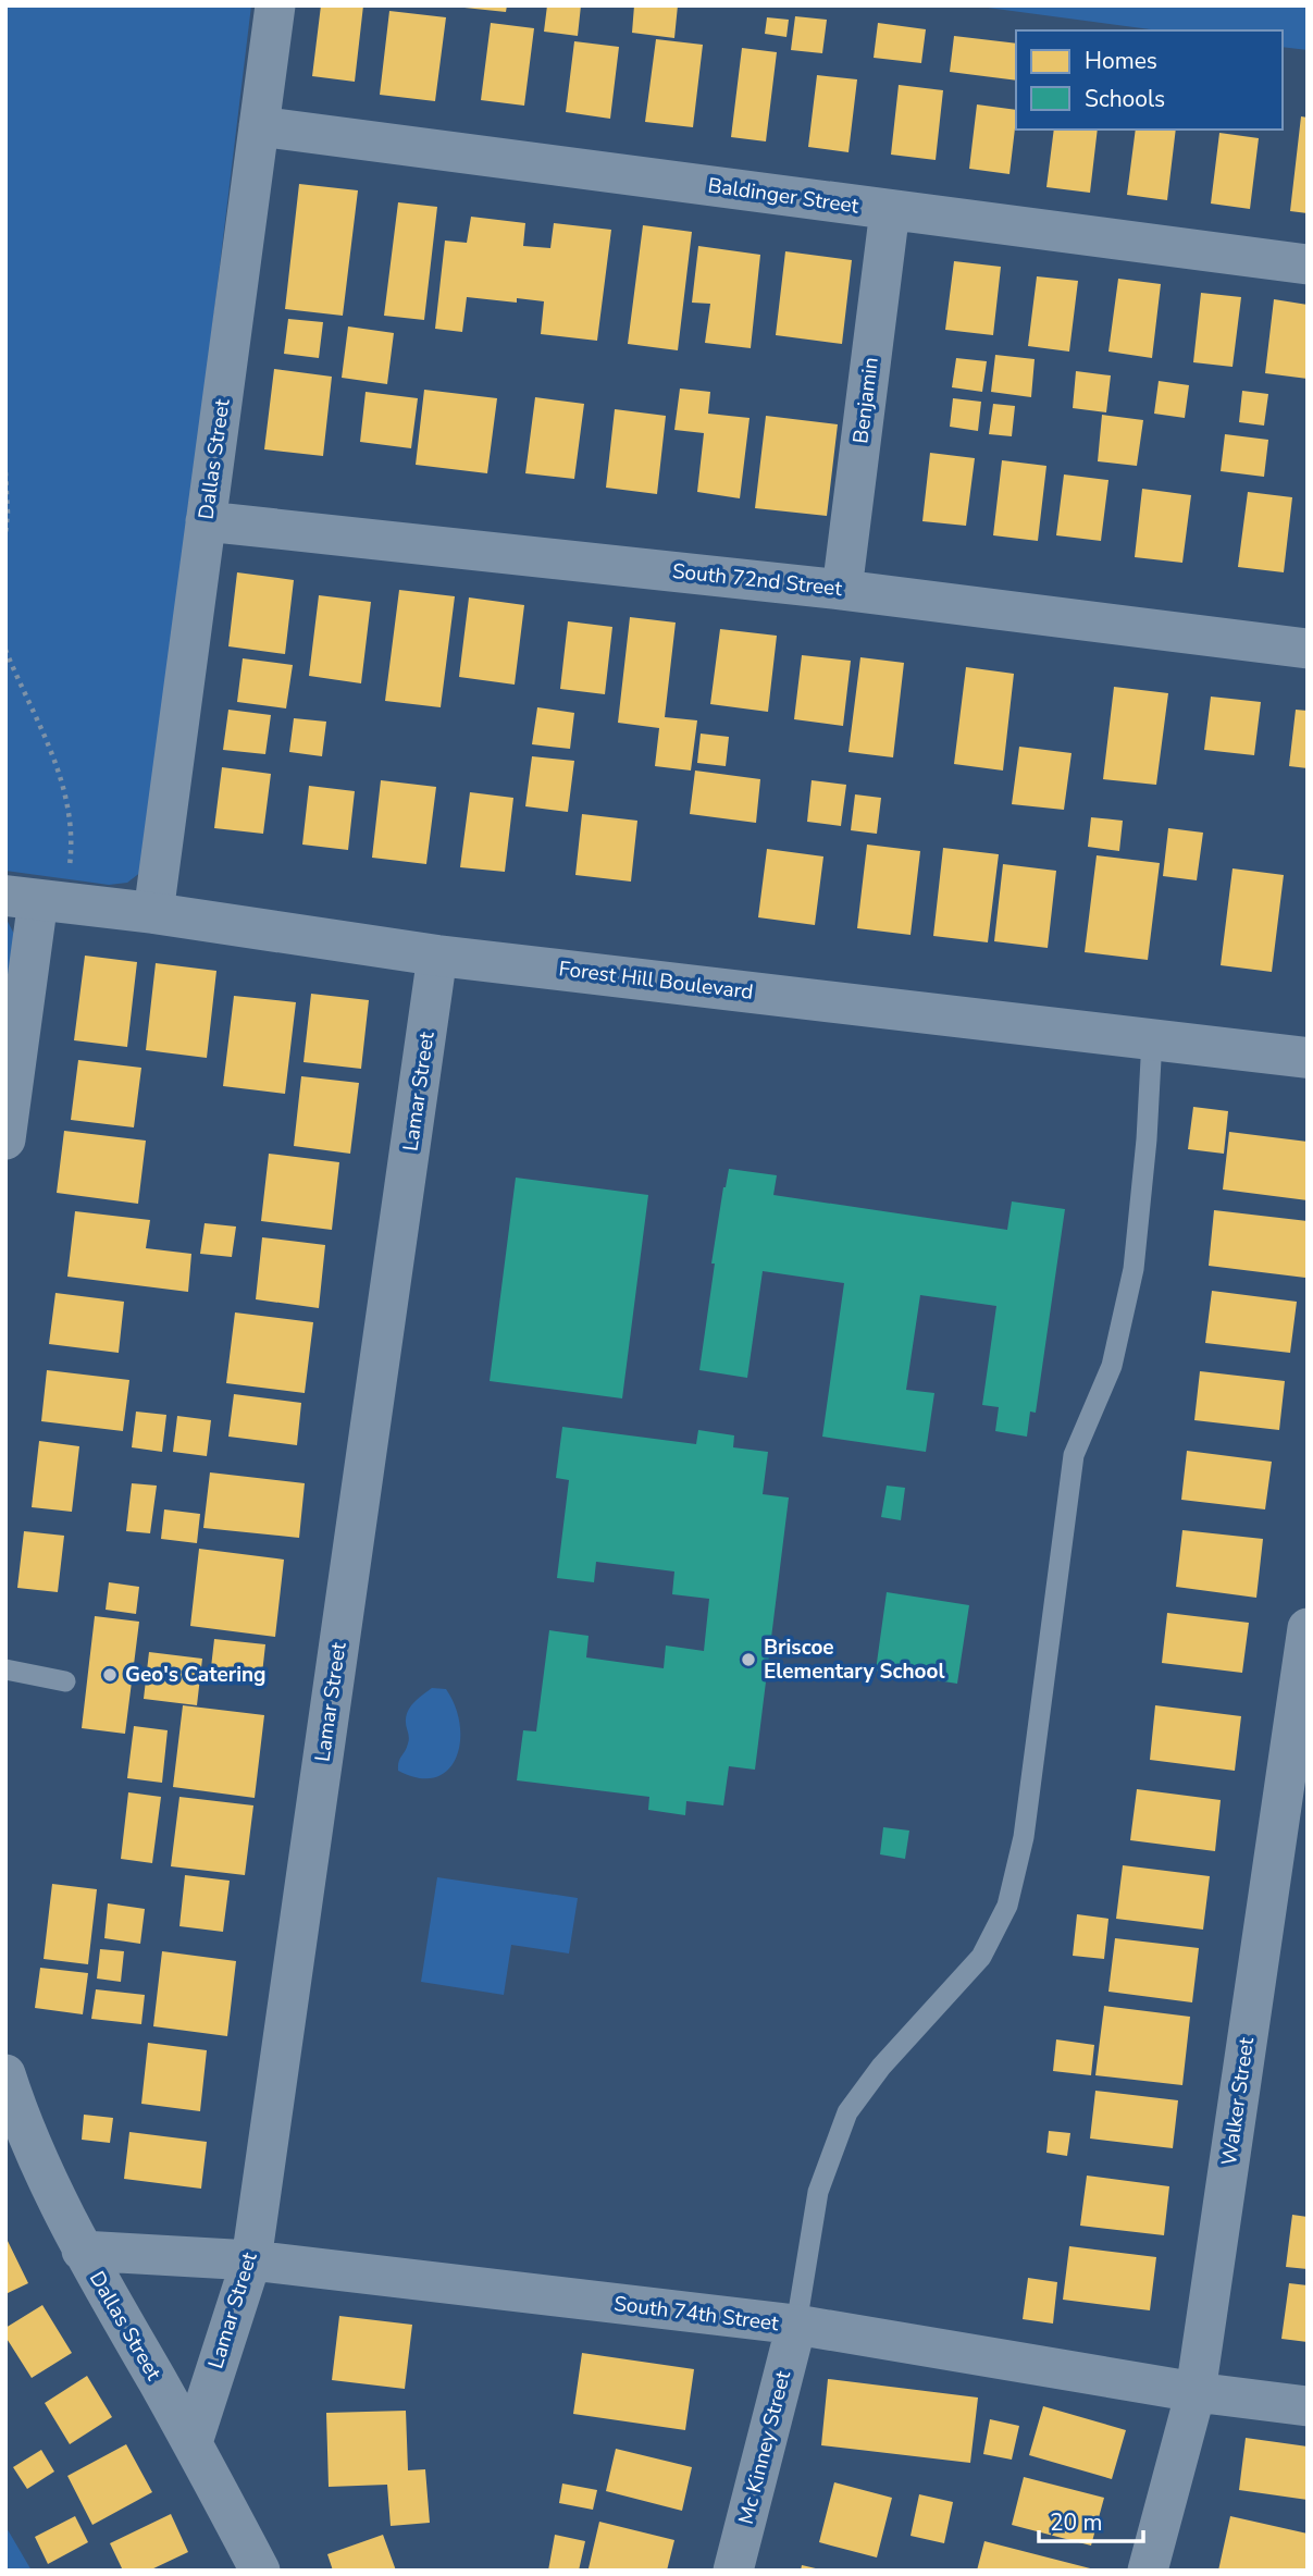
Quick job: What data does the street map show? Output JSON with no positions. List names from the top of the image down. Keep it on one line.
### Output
{"streets":{"street":["Baldinger Street","Benjamin","Dallas Street","South 72nd Street","Forest Hill Boulevard","Lamar Street","Walker Street","South 74th Street","Mc Kinney Street"]},"crossings":[["Baldinger Street","Benjamin"],["Baldinger Street","Dallas Street"],["Benjamin","South 72nd Street"],["Dallas Street","South 72nd Street"],["Dallas Street","Forest Hill Boulevard"],["Dallas Street","Lamar Street"],["Dallas Street","South 74th Street"],["Forest Hill Boulevard","Lamar Street"],["Lamar Street","South 74th Street"],["Walker Street","South 74th Street"],["South 74th Street","Mc Kinney Street"]],"places":["Briscoe Elementary School","Geo's Catering"],"legend":["Homes","Schools"],"scale_bar":"20 m"}
